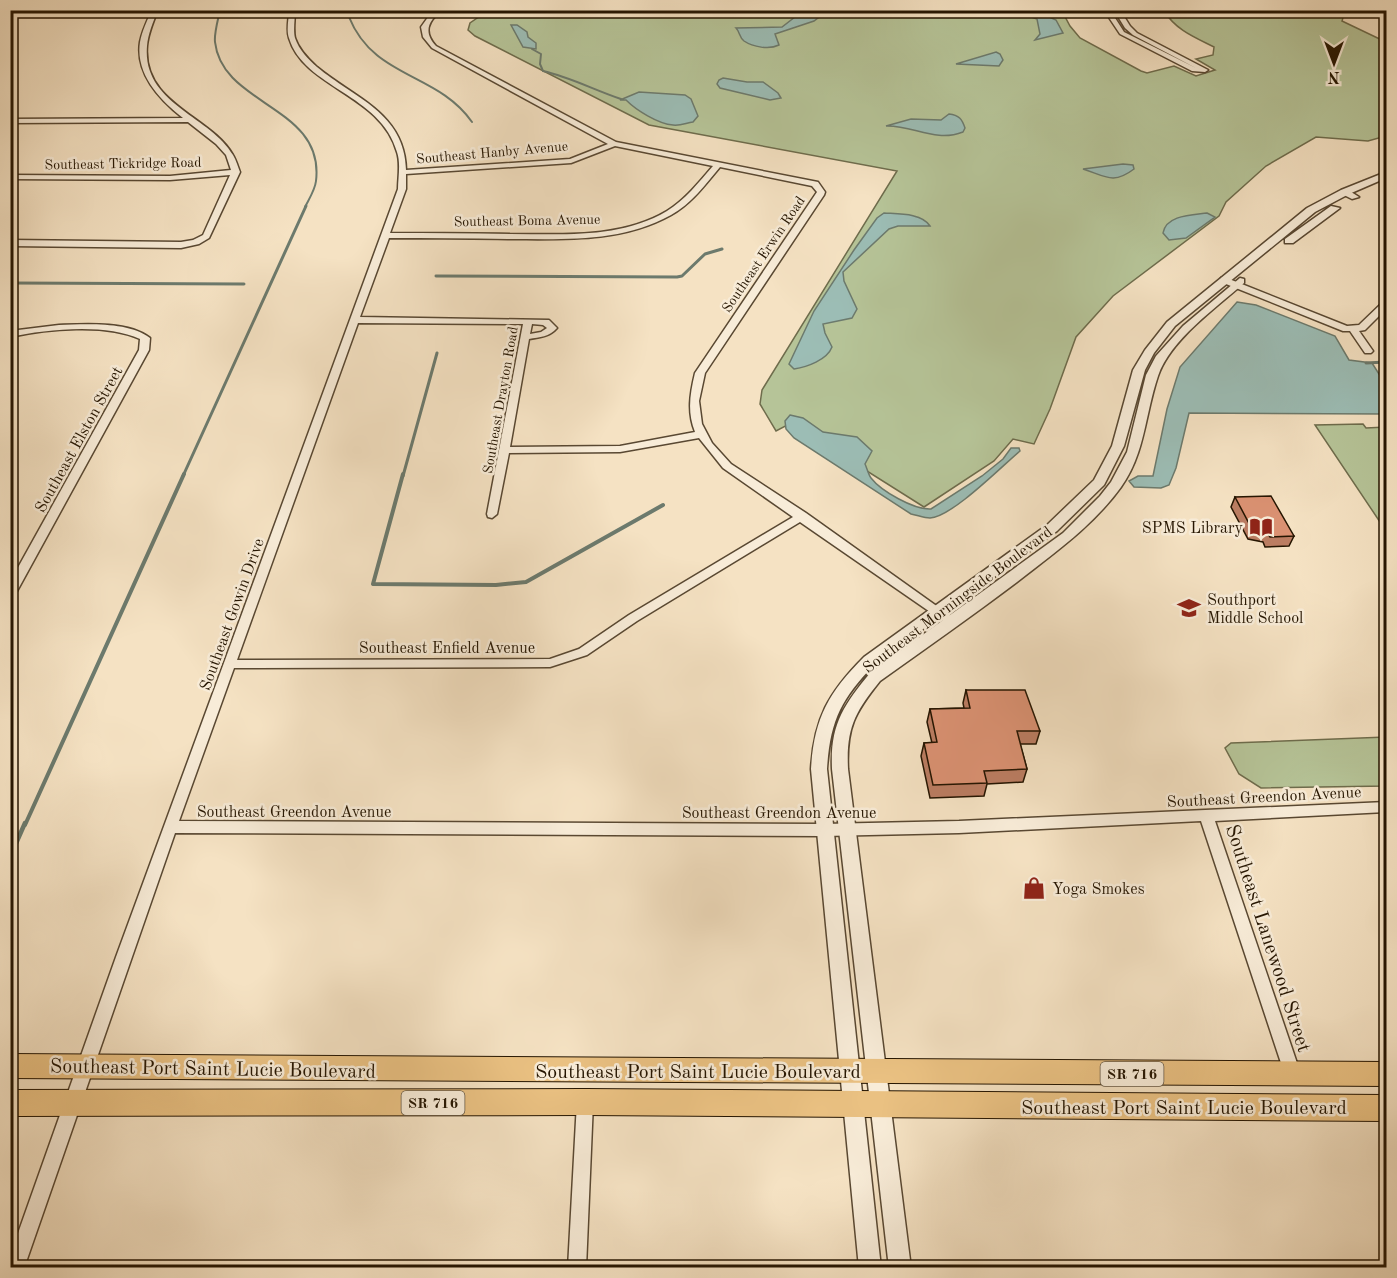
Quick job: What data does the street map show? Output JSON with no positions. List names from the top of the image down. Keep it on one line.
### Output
{"streets":{"main road":["Southeast Port Saint Lucie Boulevard","SR 716"],"street":["Southeast Hanby Avenue","Southeast Tickridge Road","Southeast Boma Avenue","Southeast Erwin Road","Southeast Drayton Road","Southeast Elston Street","Southeast Morningside Boulevard","Southeast Gowin Drive","Southeast Enfield Avenue","Southeast Greendon Avenue","Southeast Lanewood Street"]},"crossings":[["Southeast Hanby Avenue","Southeast Erwin Road"],["Southeast Hanby Avenue","Southeast Gowin Drive"],["Southeast Boma Avenue","Southeast Erwin Road"],["Southeast Boma Avenue","Southeast Gowin Drive"],["Southeast Erwin Road","Southeast Morningside Boulevard"],["Southeast Erwin Road","Southeast Enfield Avenue"],["Southeast Drayton Road","Southeast Gowin Drive"],["Southeast Morningside Boulevard","Southeast Greendon Avenue"],["Southeast Morningside Boulevard","Southeast Port Saint Lucie Boulevard"],["Southeast Gowin Drive","Southeast Enfield Avenue"],["Southeast Gowin Drive","Southeast Greendon Avenue"],["Southeast Gowin Drive","Southeast Port Saint Lucie Boulevard"],["Southeast Greendon Avenue","Southeast Lanewood Street"],["Southeast Lanewood Street","Southeast Port Saint Lucie Boulevard"]],"places":{"library":["SPMS Library"],"school or university":["Southport Middle School"],"shop":["Yoga Smokes"]},"north":"bottom"}
